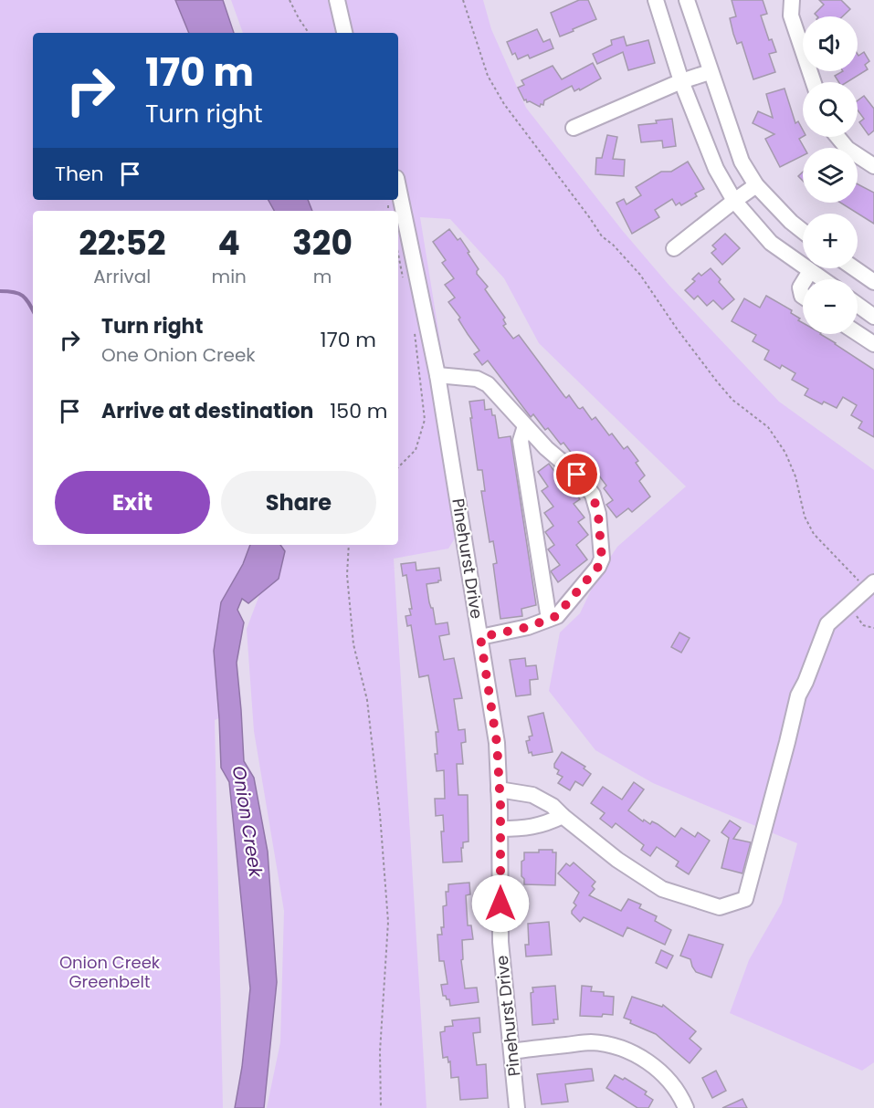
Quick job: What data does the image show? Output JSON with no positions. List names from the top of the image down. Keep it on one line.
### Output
{"streets":{"street":["Pinehurst Drive"]},"water":["Onion Creek"],"parks":["Onion Creek Greenbelt"],"page":{"map_buttons":["+","−"],"turn":["170 m","Turn right"],"then":"Then","eta":["22:52","Arrival","4","min","320","m"],"list":[{"name":"Turn right","note":"One Onion Creek","value":"170 m"},{"name":"Arrive at destination","value":"150 m"}],"buttons":["Exit","Share"]}}
